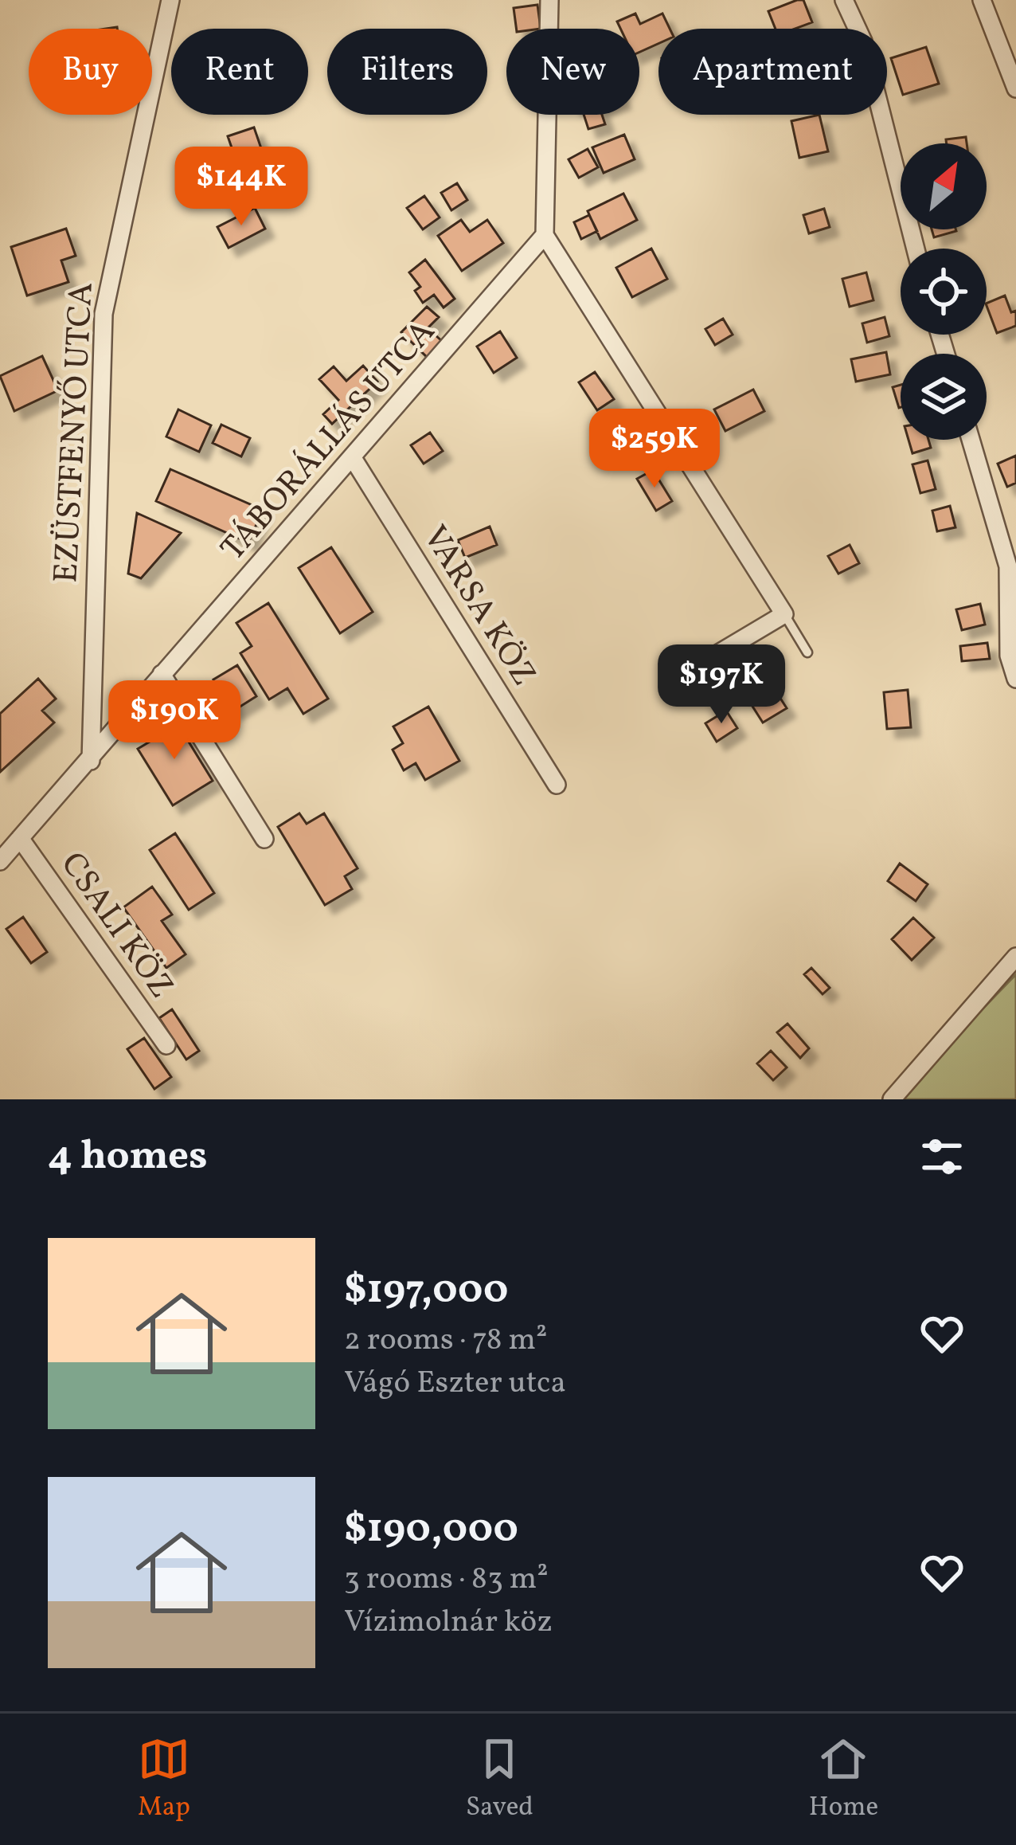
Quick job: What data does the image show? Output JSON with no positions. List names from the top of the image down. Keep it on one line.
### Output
{"streets":{"street":["EZÜSTFENYŐ UTCA","TÁBORÁLLÁS UTCA","VARSA KÖZ","CSALI KÖZ"]},"crossings":[["EZÜSTFENYŐ UTCA","TÁBORÁLLÁS UTCA"],["TÁBORÁLLÁS UTCA","VARSA KÖZ"],["TÁBORÁLLÁS UTCA","CSALI KÖZ"]],"north":"top right","page":{"chip":["Buy","Rent","Filters","New","Apartment"],"price":["$144K","$259K","$197K","$190K"],"heading":"4 homes","list":[{"name":"$197,000","note":"2 rooms · 78 m² · Vágó Eszter utca"},{"name":"$190,000","note":"3 rooms · 83 m² · Vízimolnár köz"}],"tabs":["Map","Saved","Home"]}}
